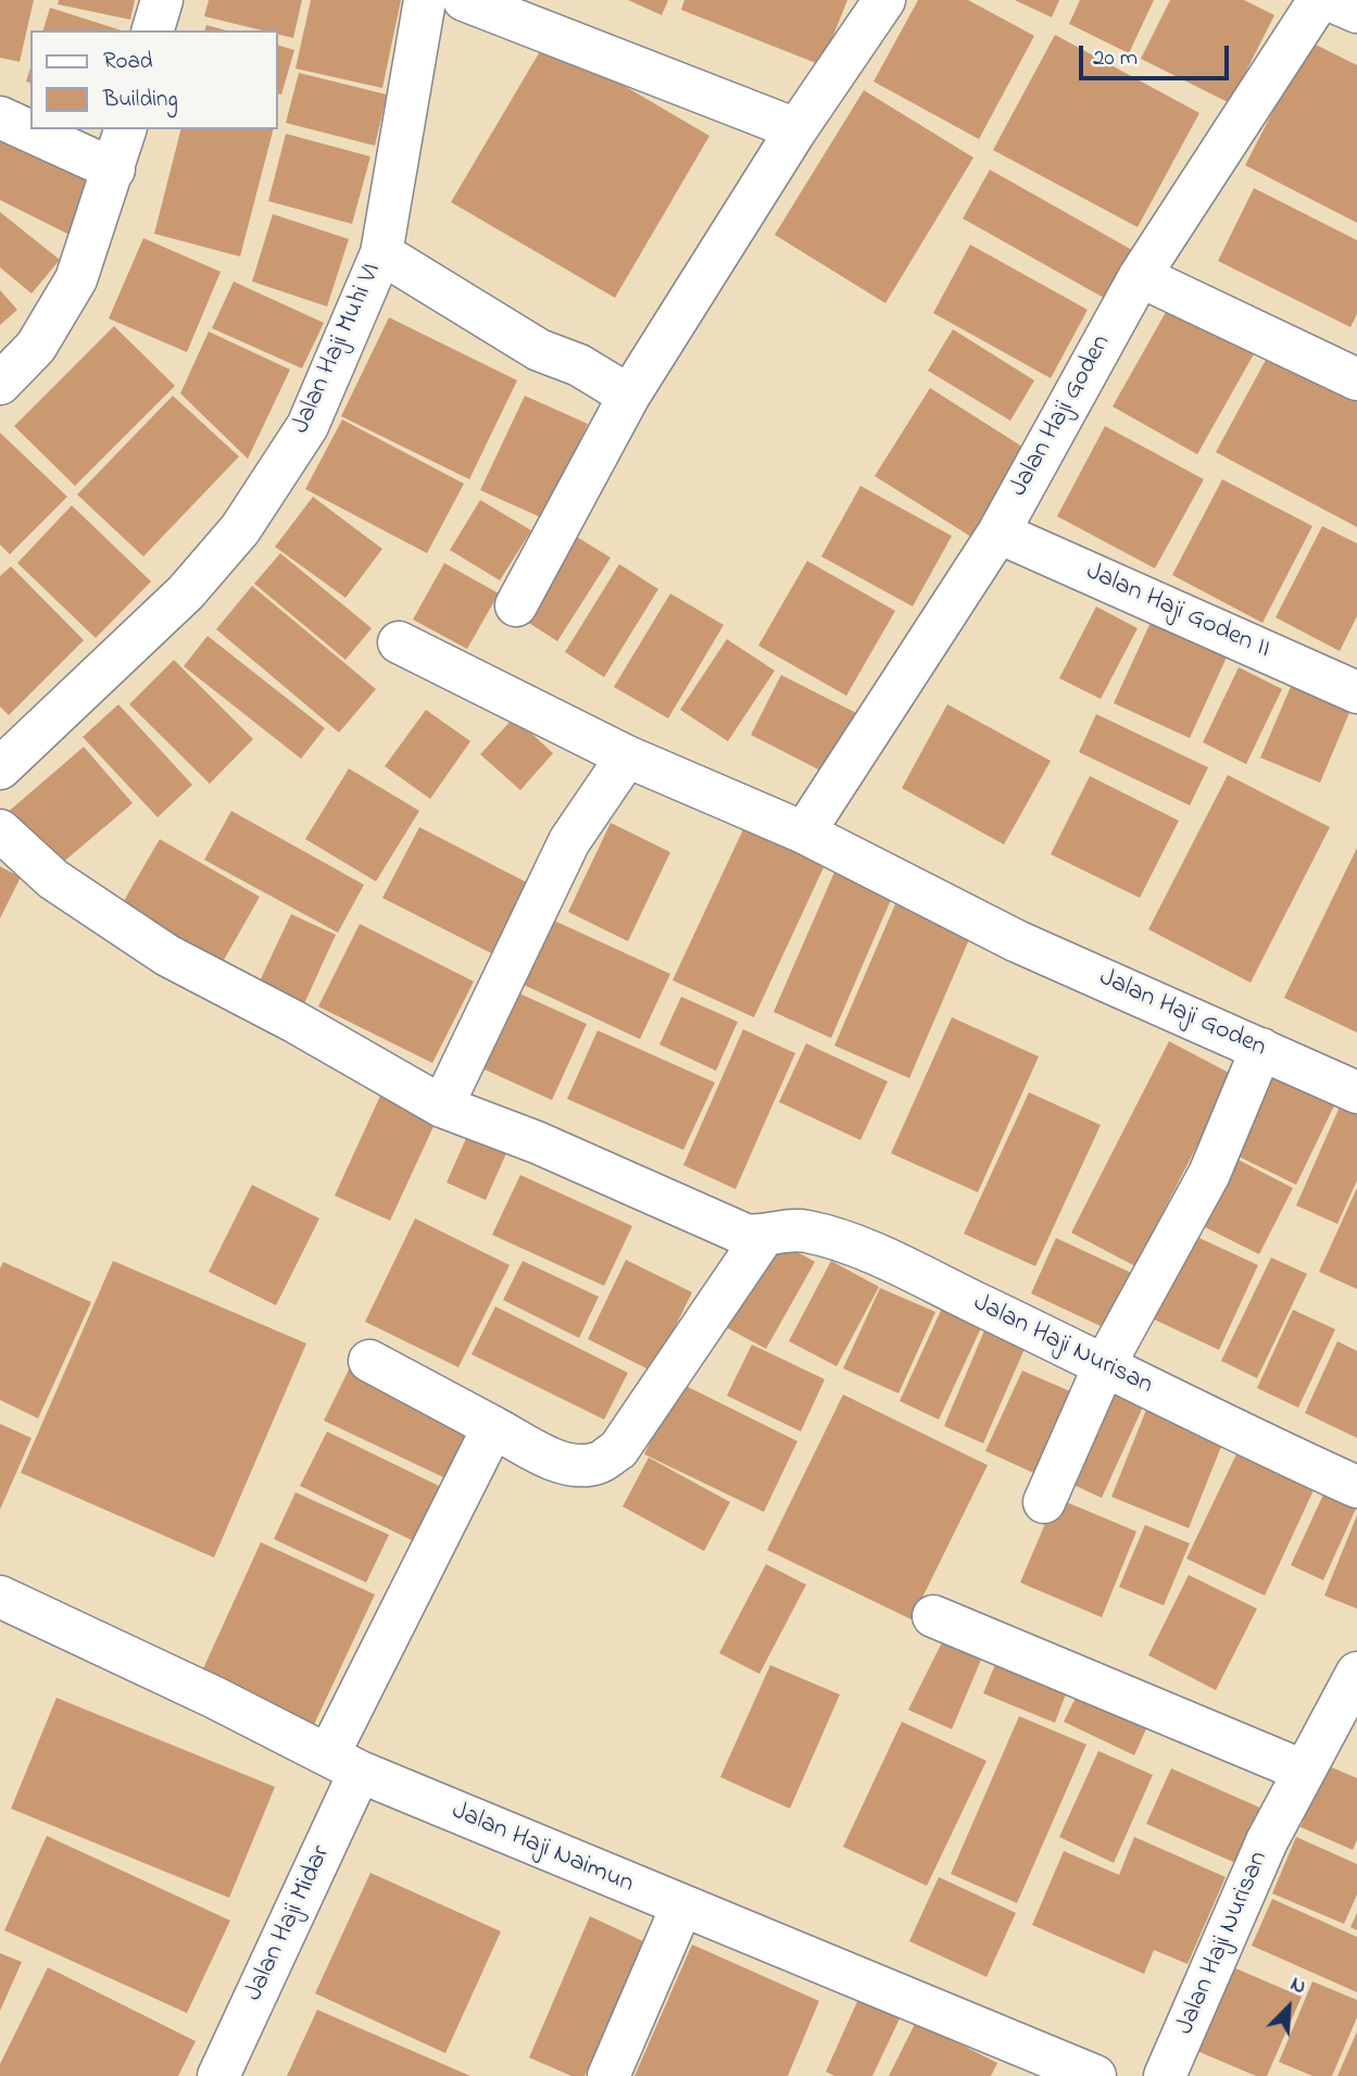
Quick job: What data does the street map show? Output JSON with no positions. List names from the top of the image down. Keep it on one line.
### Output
{"streets":{"street":["Jalan Haji Muhi VI","Jalan Haji Goden","Jalan Haji Goden II","Jalan Haji Nurisan","Jalan Haji Naimun","Jalan Haji Midar"]},"crossings":[["Jalan Haji Goden","Jalan Haji Goden II"],["Jalan Haji Naimun","Jalan Haji Midar"]],"legend":["Road","Building"],"scale_bar":"20 m","north":"top right"}
